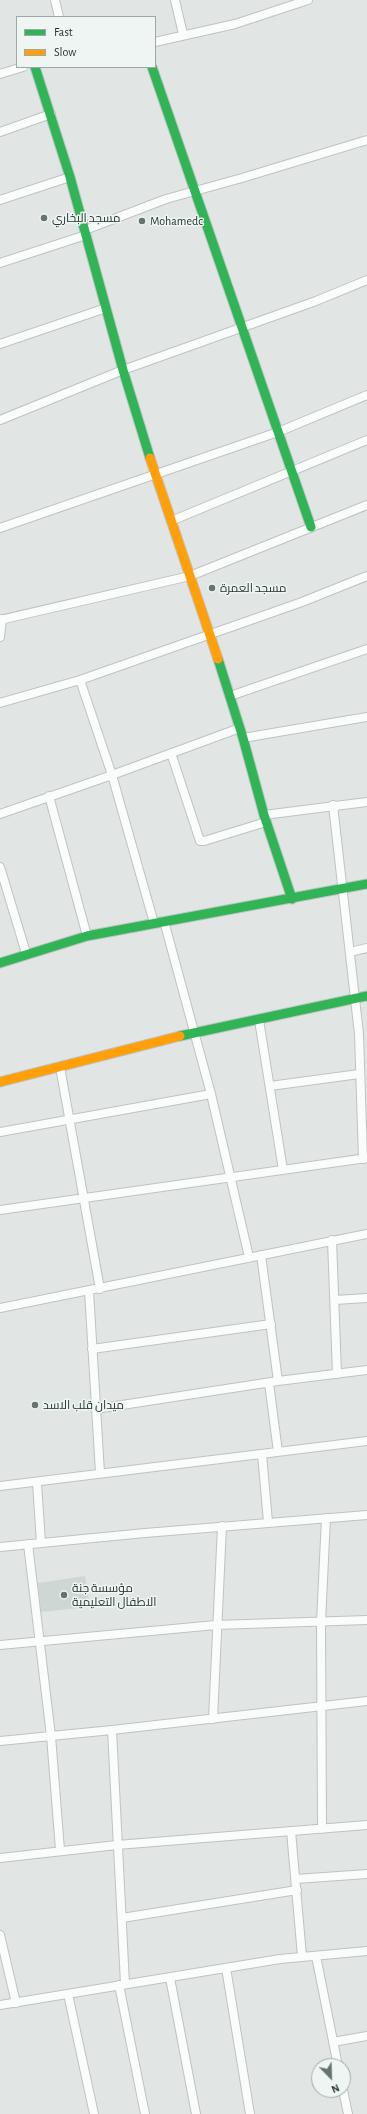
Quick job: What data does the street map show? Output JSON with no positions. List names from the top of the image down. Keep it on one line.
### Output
{"places":["مسجد البخاري","Mohamedc","مسجد العمرة","ميدان قلب الاسد","مؤسسة جنة الاطفال التعليمية"],"legend":["Fast","Slow"],"north":"bottom right"}
